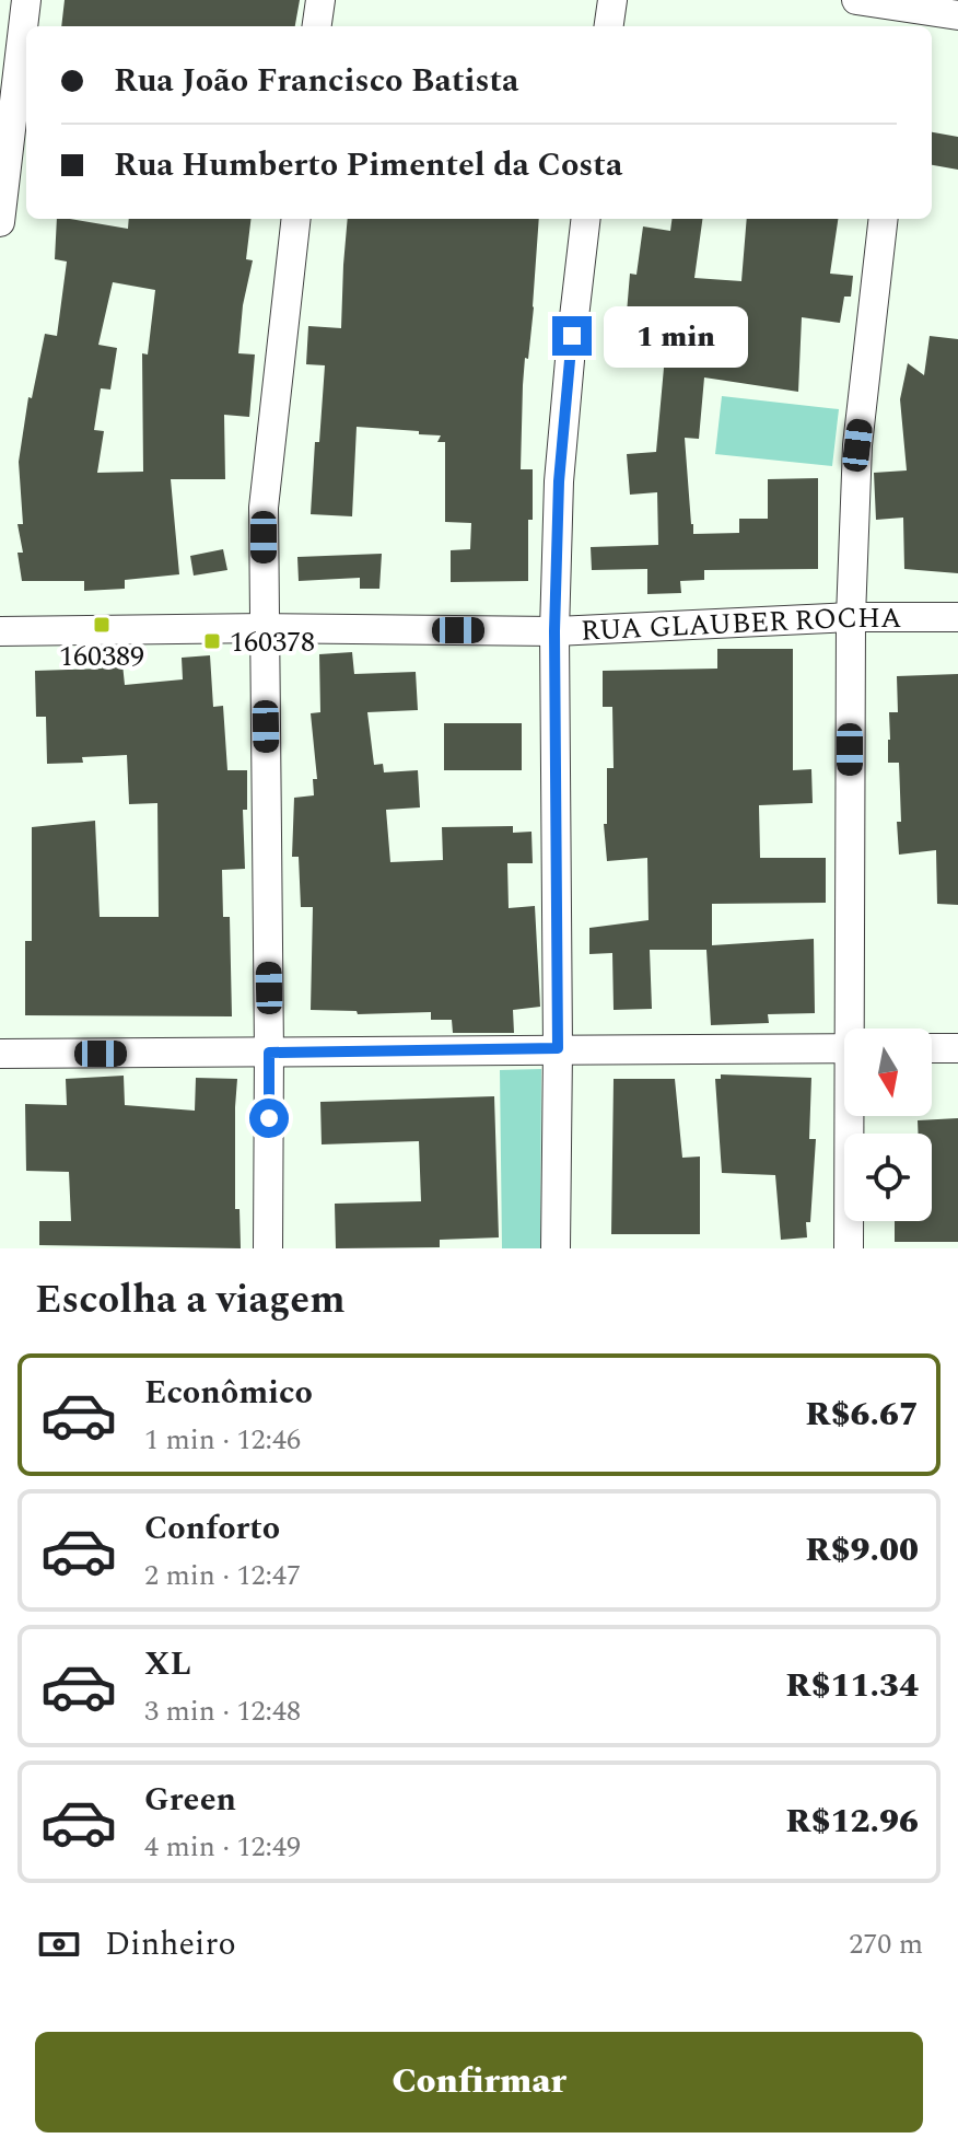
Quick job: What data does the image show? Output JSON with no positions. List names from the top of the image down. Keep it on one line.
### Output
{"streets":{"street":["RUA GLAUBER ROCHA"]},"places":{"transit":["160389","160378"]},"north":"bottom","page":{"banner":["Rua João Francisco Batista","Rua Humberto Pimentel da Costa"],"bubble":"1 min","heading":"Escolha a viagem","list":[{"name":"Econômico","note":"1 min · 12:46","value":"R$6.67"},{"name":"Conforto","note":"2 min · 12:47","value":"R$9.00"},{"name":"XL","note":"3 min · 12:48","value":"R$11.34"},{"name":"Green","note":"4 min · 12:49","value":"R$12.96"}],"pay":["Dinheiro","270 m"],"buttons":"Confirmar"}}
